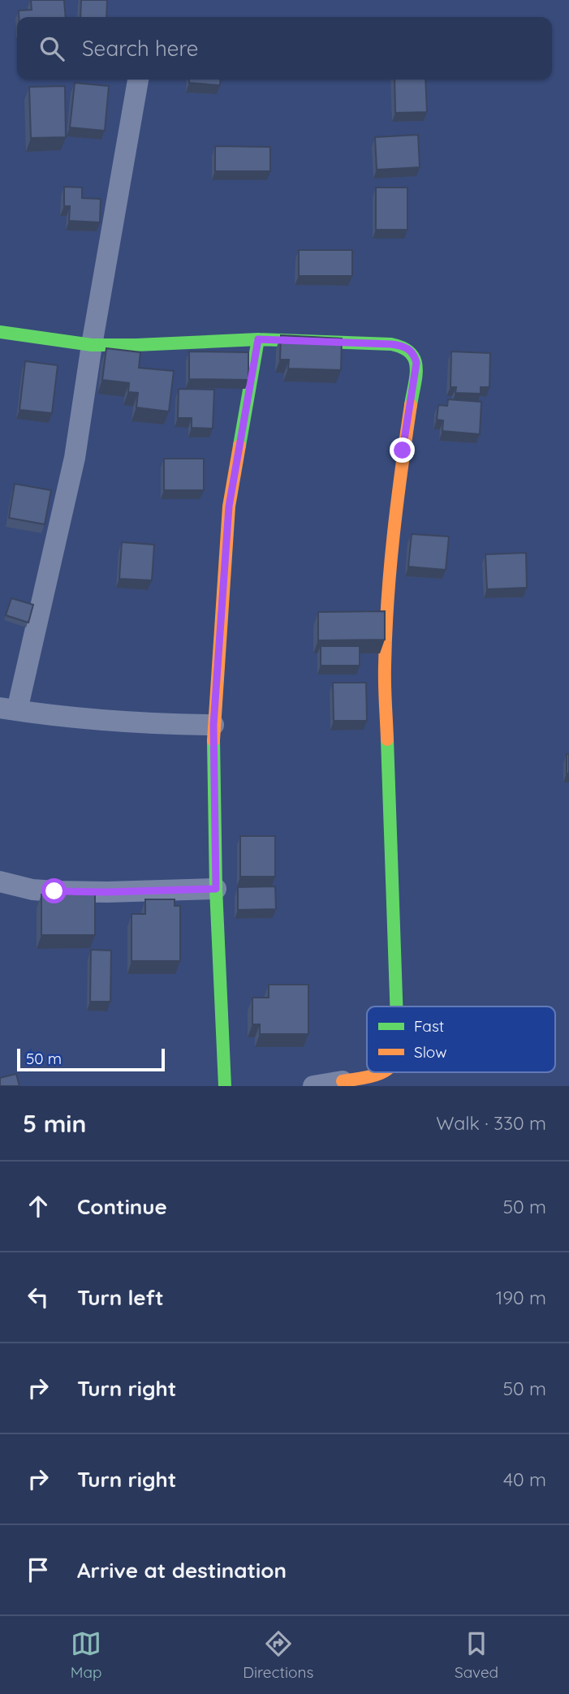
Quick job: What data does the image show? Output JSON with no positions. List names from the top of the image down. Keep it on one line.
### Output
{"legend":["Fast","Slow"],"scale_bar":"50 m","page":{"search":"Search here","scale":"50 m","heading":["5 min","Walk · 330 m"],"list":[["Continue","50 m"],["Turn left","190 m"],["Turn right","50 m"],["Turn right","40 m"],"Arrive at destination"],"nav":["Map","Directions","Saved"]}}
